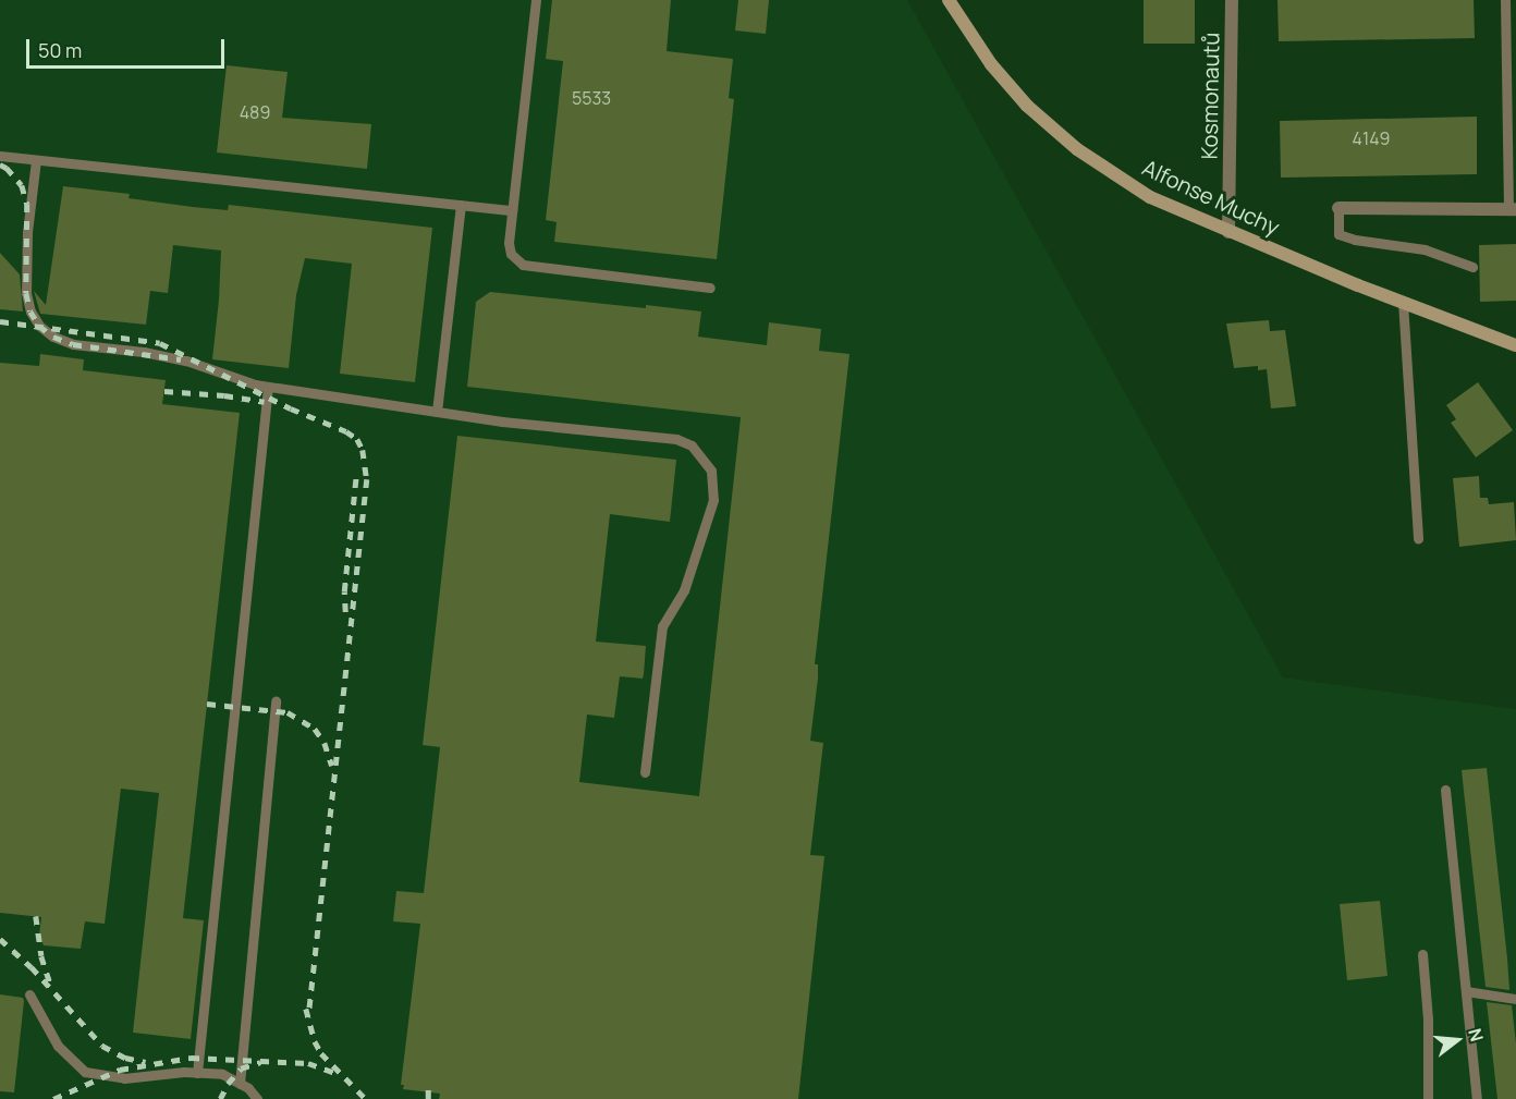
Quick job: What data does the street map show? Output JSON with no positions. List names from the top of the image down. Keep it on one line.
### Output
{"streets":{"main road":["Alfonse Muchy"],"street":["Kosmonautů"]},"crossings":[["Kosmonautů","Alfonse Muchy"]],"house_numbers":["5533","489","4149"],"scale_bar":"50 m","north":"right"}
